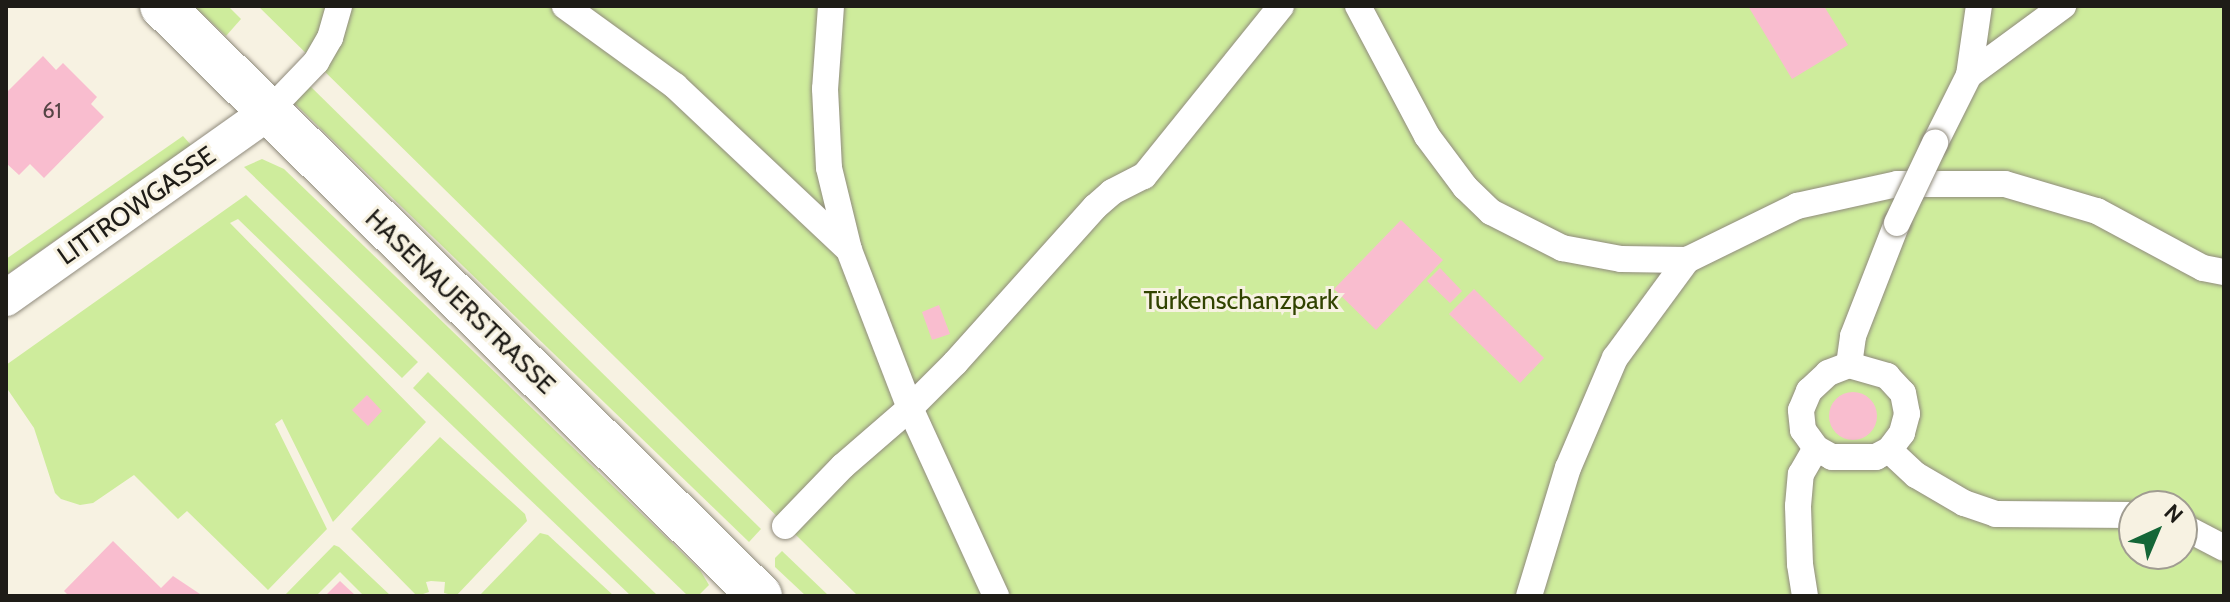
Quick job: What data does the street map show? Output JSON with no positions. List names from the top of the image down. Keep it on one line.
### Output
{"streets":{"street":["LITTROWGASSE","HASENAUERSTRASSE"]},"crossings":[["LITTROWGASSE","HASENAUERSTRASSE"]],"parks":["Türkenschanzpark"],"house_numbers":["61"],"north":"top right"}
